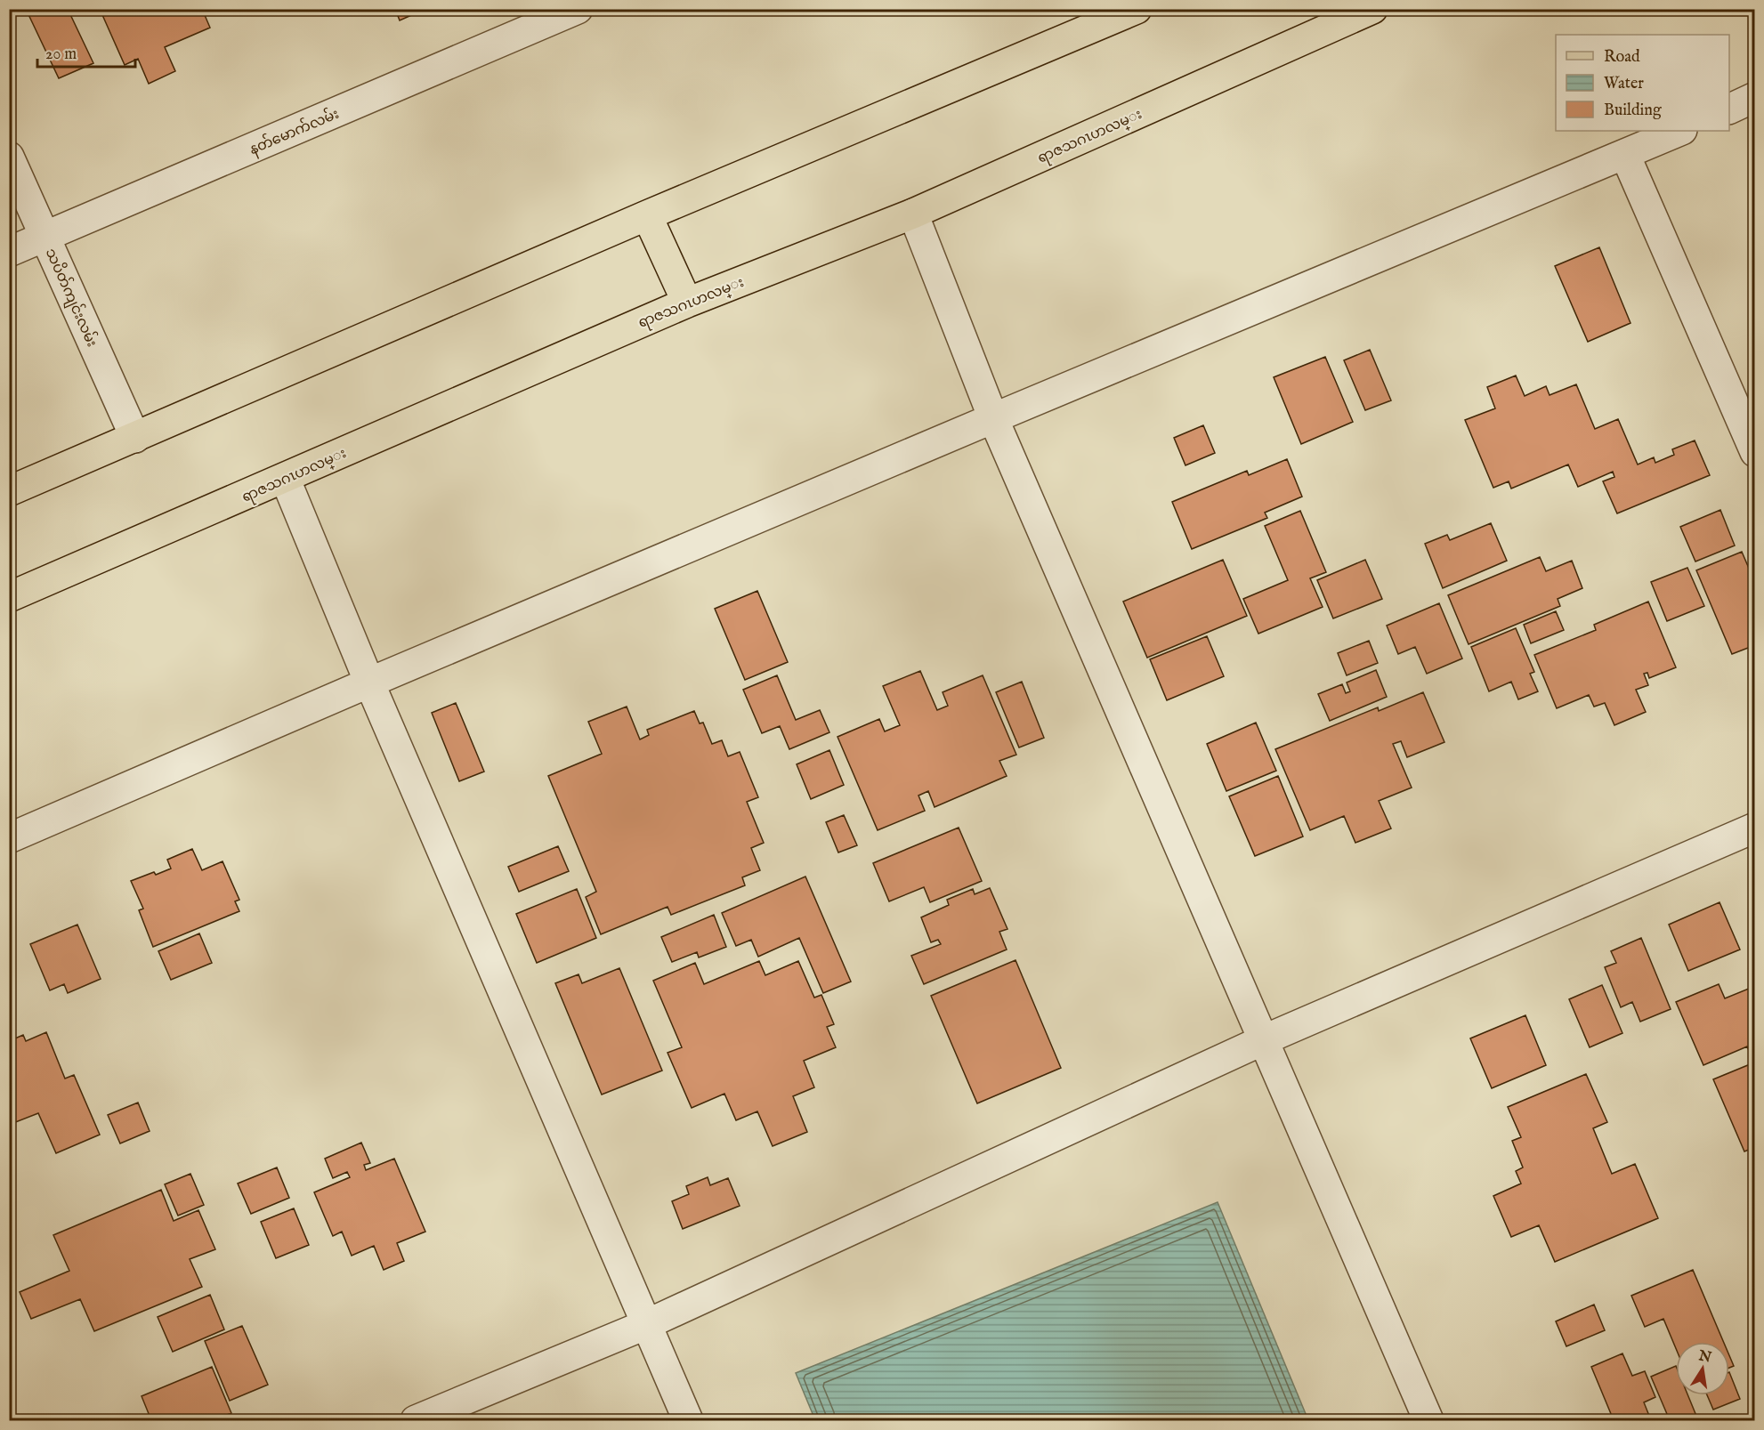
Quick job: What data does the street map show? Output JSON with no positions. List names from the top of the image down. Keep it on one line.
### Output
{"streets":{"main road":["ရာဇသဂၤဟလမ္း"],"street":["နတ်မောက်လမ်း","သပိတ်ကျင်းလမ်း"]},"crossings":[["နတ်မောက်လမ်း","သပိတ်ကျင်းလမ်း"]],"legend":["Road","Water","Building"],"scale_bar":"20 m","north":"top"}
